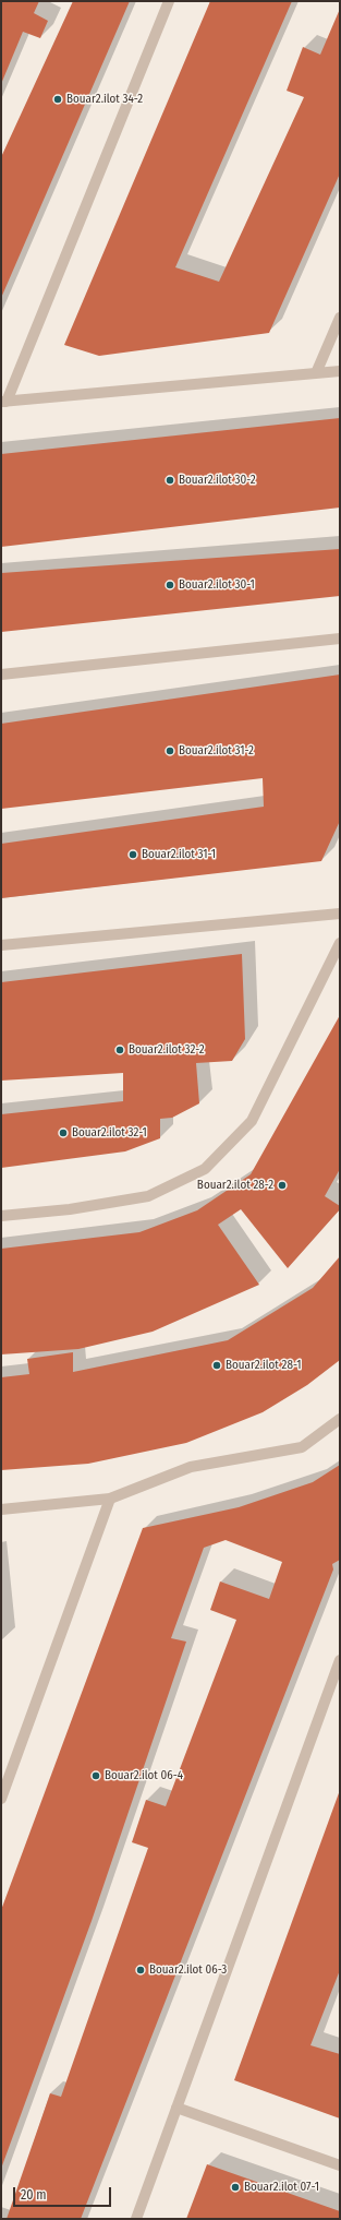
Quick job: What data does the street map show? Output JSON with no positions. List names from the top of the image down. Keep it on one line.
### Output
{"places":["Bouar2.ilot 34-2","Bouar2.ilot 30-2","Bouar2.ilot 30-1","Bouar2.ilot 31-2","Bouar2.ilot 31-1","Bouar2.ilot 32-2","Bouar2.ilot 32-1","Bouar2.ilot 28-2","Bouar2.ilot 28-1","Bouar2.ilot 06-4","Bouar2.ilot 06-3","Bouar2.ilot 07-1"],"scale_bar":"20 m"}
